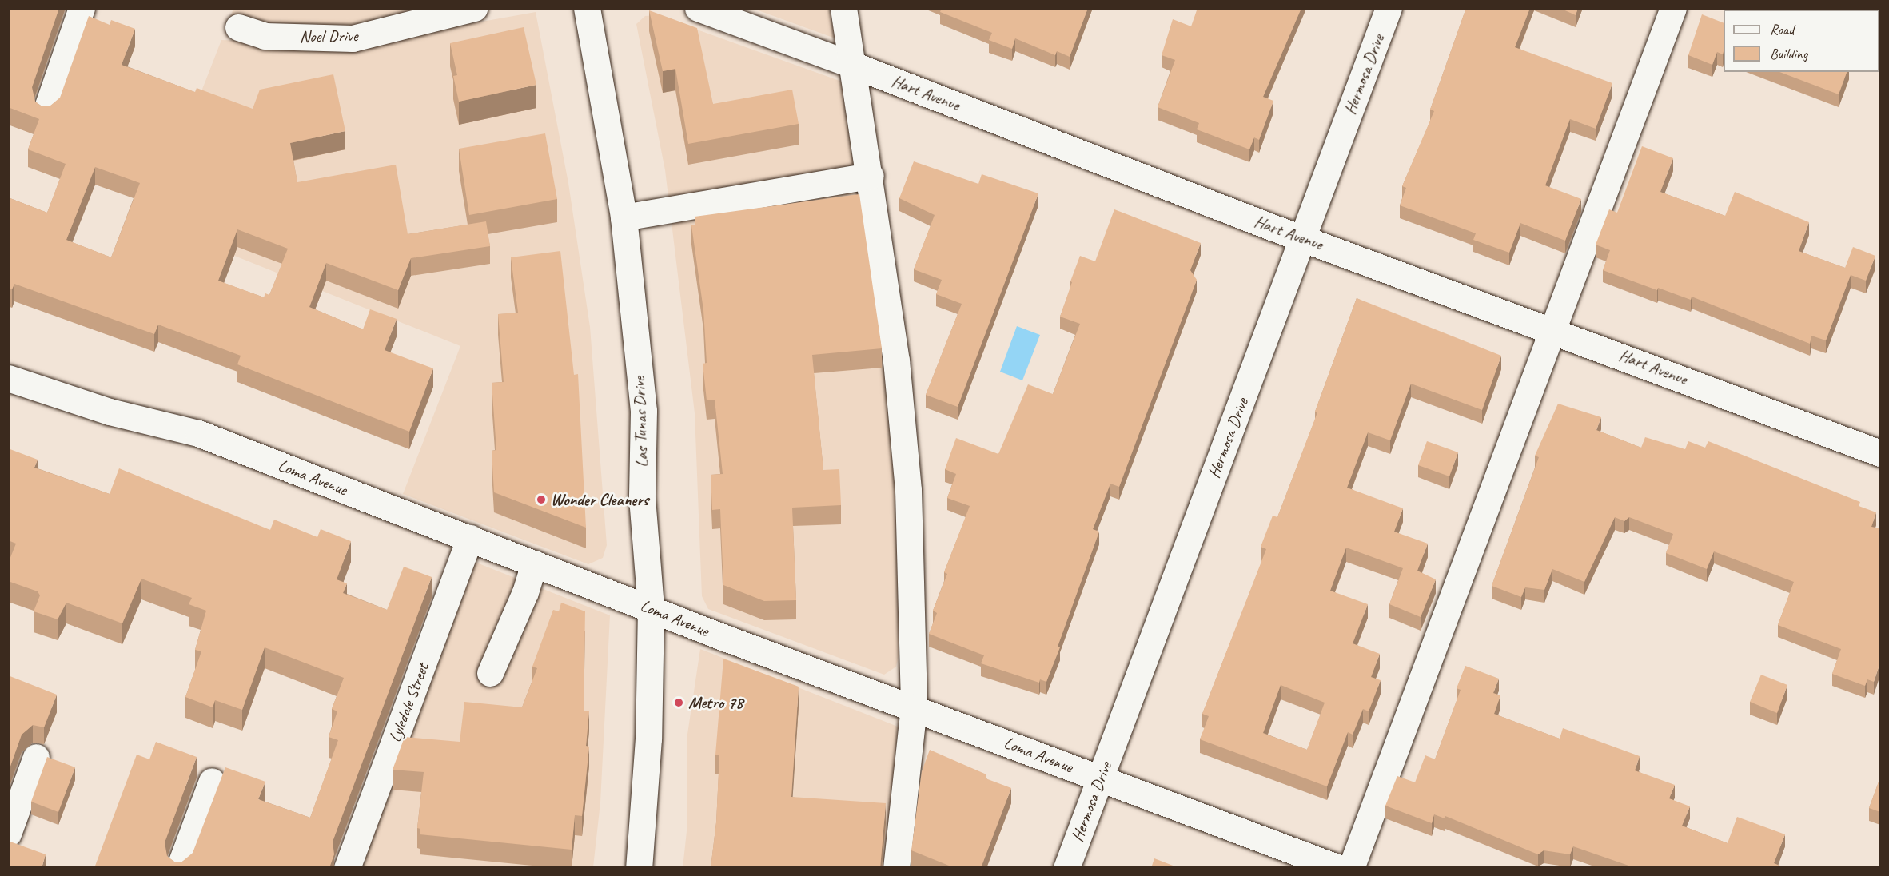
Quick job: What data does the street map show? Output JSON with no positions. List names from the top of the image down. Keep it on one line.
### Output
{"streets":{"street":["Noel Drive","Hermosa Drive","Hart Avenue","Las Tunas Drive","Loma Avenue","Lyledale Street"]},"crossings":[["Hermosa Drive","Hart Avenue"],["Hermosa Drive","Loma Avenue"],["Las Tunas Drive","Loma Avenue"],["Loma Avenue","Lyledale Street"]],"places":["Wonder Cleaners","Metro 78"],"legend":["Road","Building"]}
